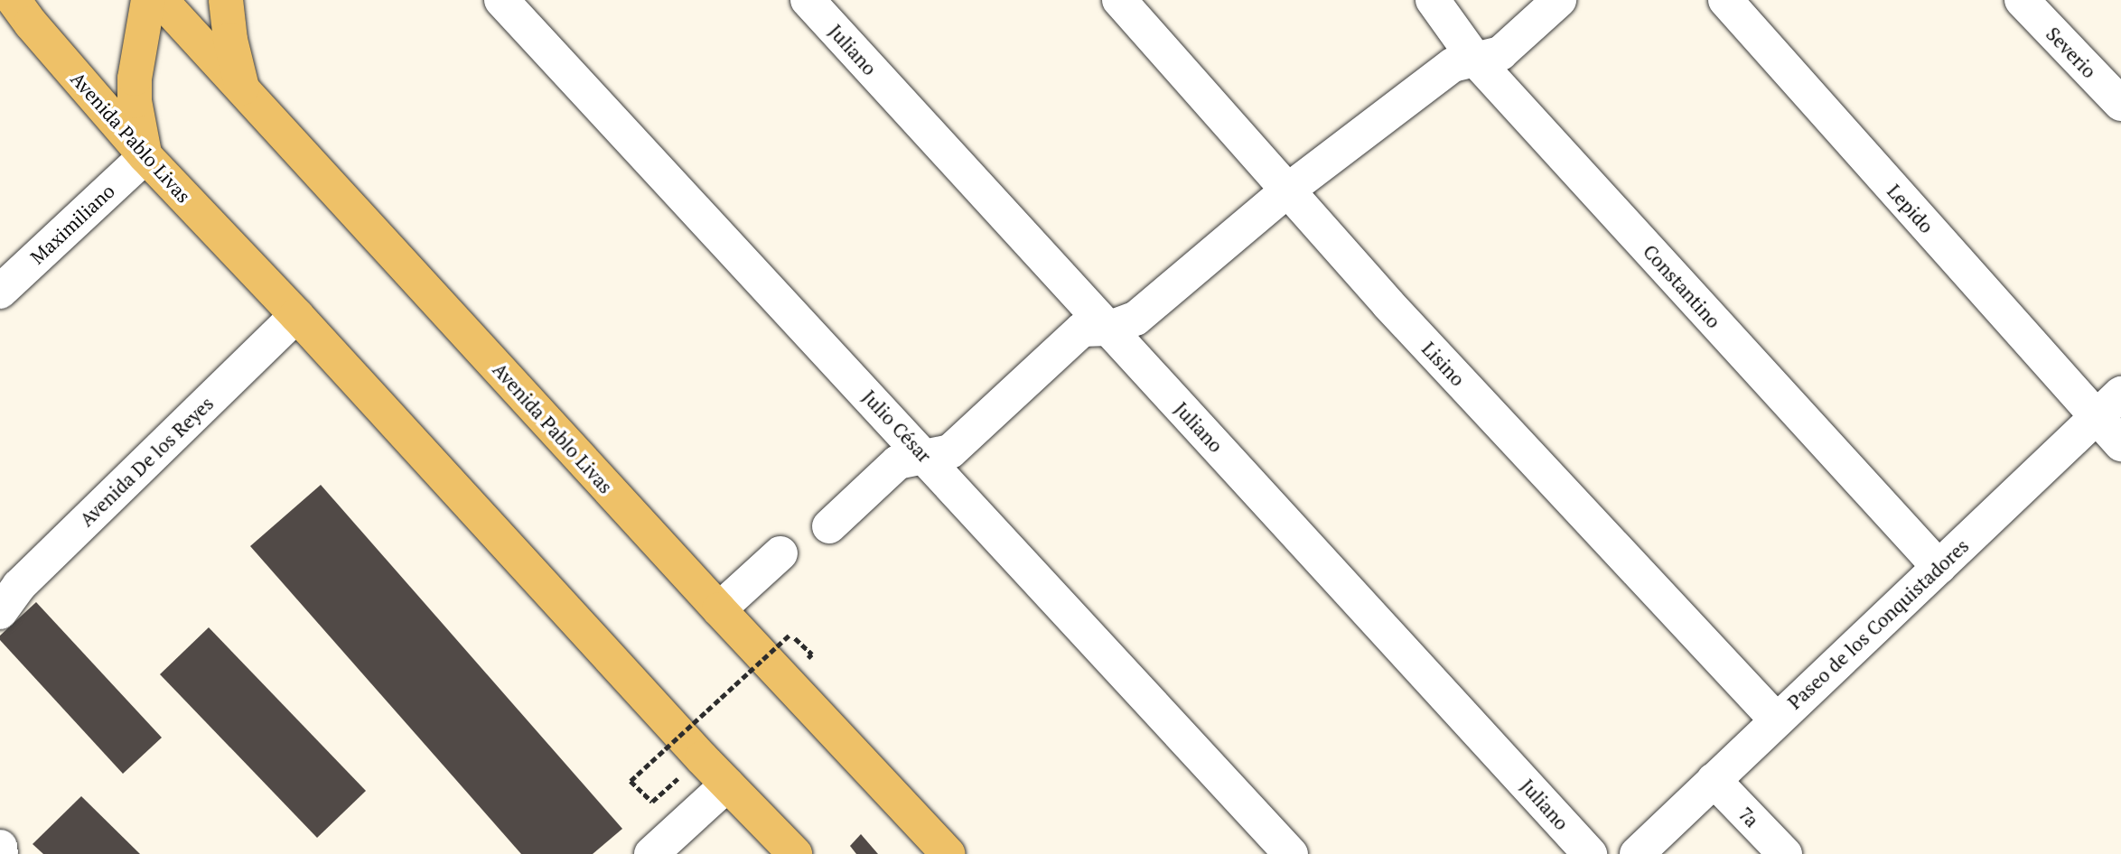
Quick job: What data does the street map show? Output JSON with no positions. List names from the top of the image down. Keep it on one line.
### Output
{"streets":{"main road":["Avenida Pablo Livas"],"street":["Juliano","Severio","Lepido","Maximiliano","Constantino","Lisino","Julio César","Avenida De los Reyes","Paseo de los Conquistadores","7a"]},"crossings":[["Avenida Pablo Livas","Maximiliano"],["Avenida Pablo Livas","Avenida De los Reyes"],["Lepido","Paseo de los Conquistadores"],["Constantino","Paseo de los Conquistadores"],["Lisino","Paseo de los Conquistadores"],["Paseo de los Conquistadores","7a"]]}
